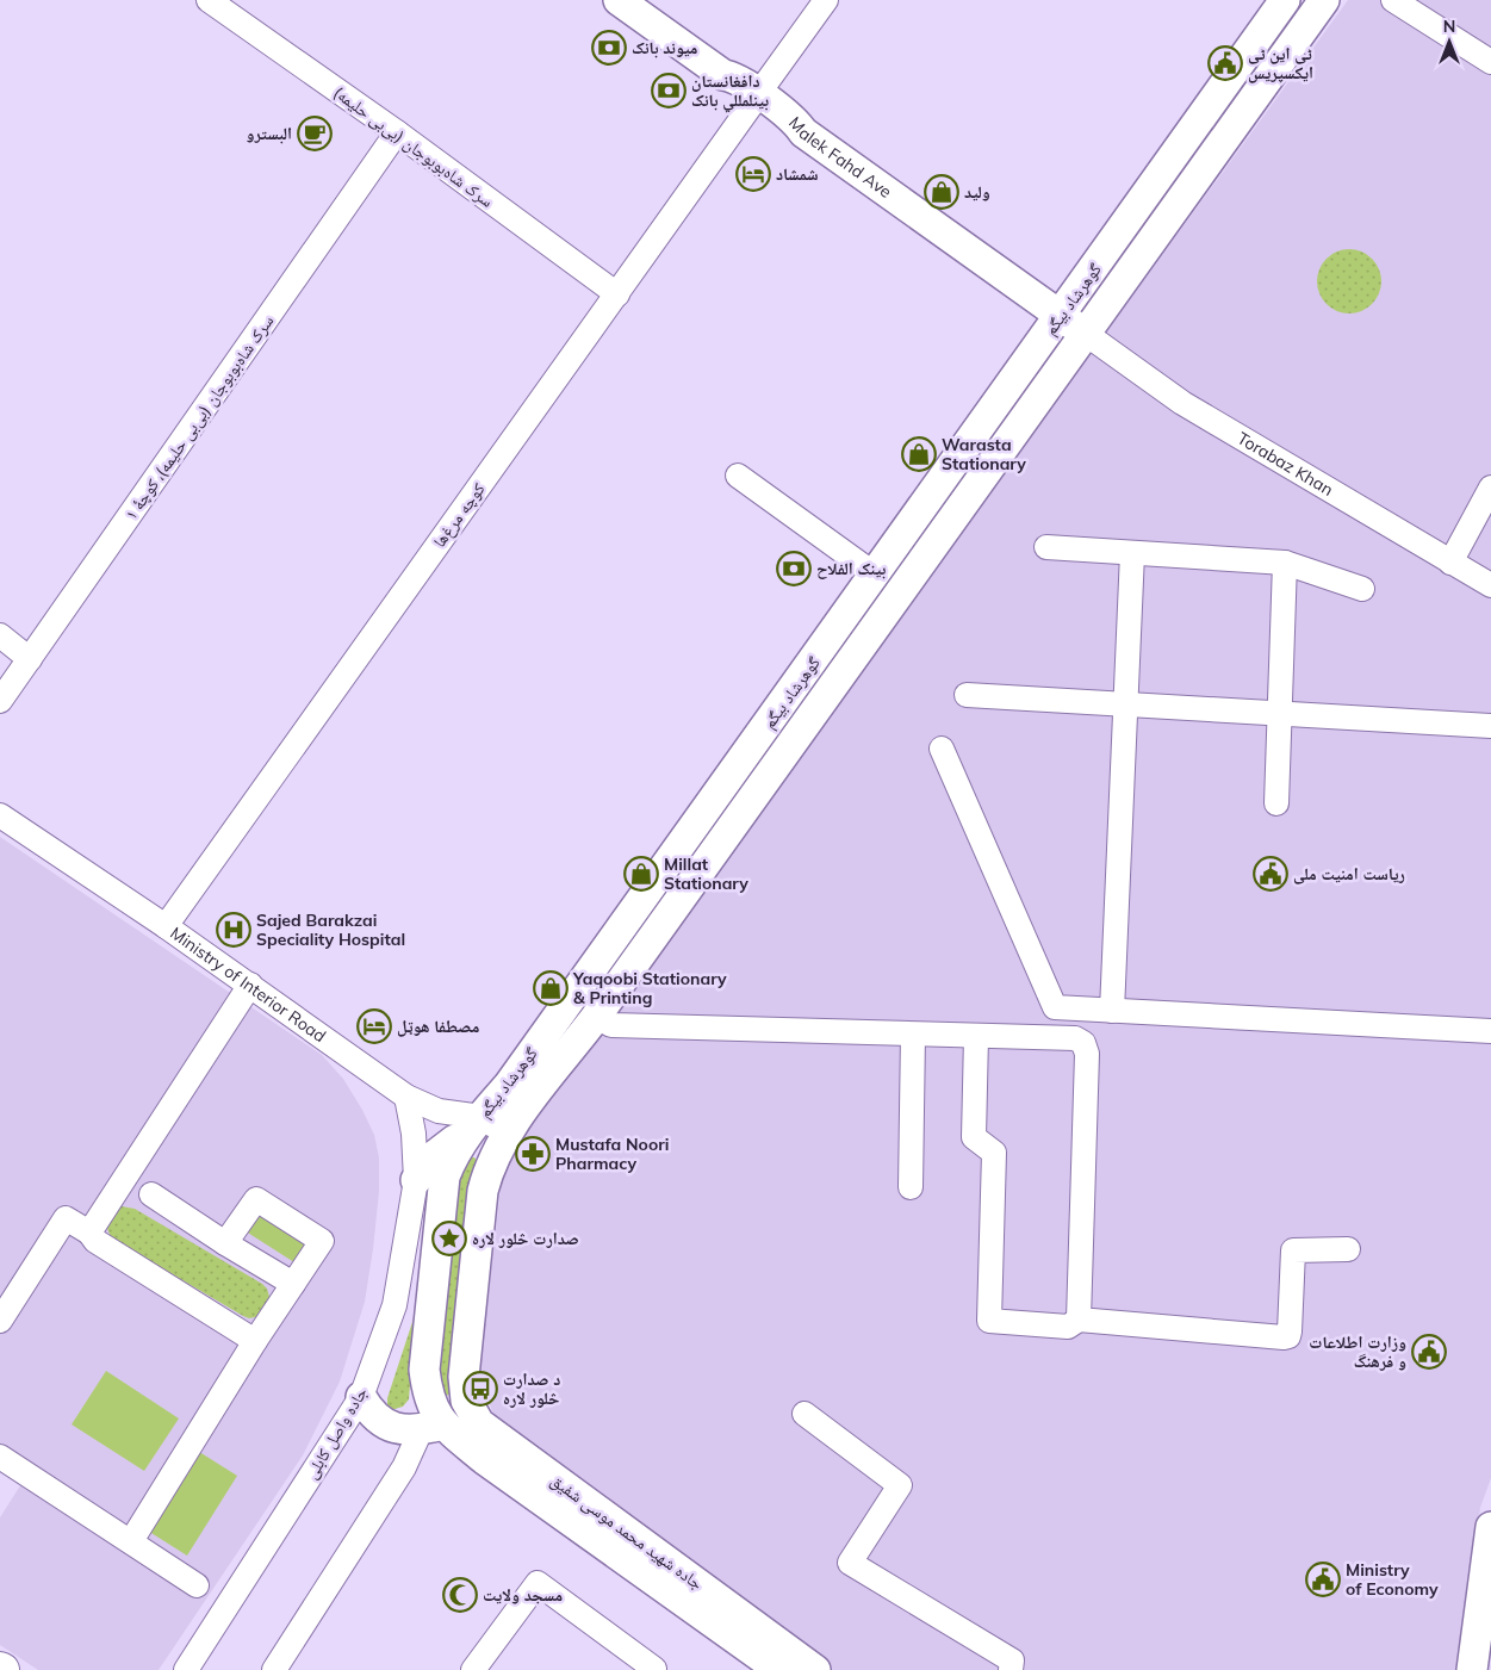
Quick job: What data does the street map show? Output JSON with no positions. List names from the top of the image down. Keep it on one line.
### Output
{"streets":{"main road":["Malek Fahd Ave","گوهرشاد بیگم","جاده شهید محمد موسی شفیق"],"street":["سرک شاه‌بوبوجان (بی‌بی حلیمه)","سرک شاه‌بوبوجان (بی‌بی حلیمه)، کوچۀ ۱","Torabaz Khan","کوچه مرغ‌ها","Ministry of Interior Road","جاده واصل کابلی"]},"crossings":[["سرک شاه‌بوبوجان (بی‌بی حلیمه)","سرک شاه‌بوبوجان (بی‌بی حلیمه)، کوچۀ ۱"],["سرک شاه‌بوبوجان (بی‌بی حلیمه)","کوچه مرغ‌ها"],["Malek Fahd Ave","گوهرشاد بیگم"],["Malek Fahd Ave","Torabaz Khan"],["Malek Fahd Ave","کوچه مرغ‌ها"],["گوهرشاد بیگم","Torabaz Khan"],["گوهرشاد بیگم","Ministry of Interior Road"],["گوهرشاد بیگم","جاده شهید محمد موسی شفیق"],["کوچه مرغ‌ها","Ministry of Interior Road"],["Ministry of Interior Road","جاده واصل کابلی"]],"places":{"bank":["میوند بانک","دافغانستان بینلمللي بانک","بینک الفلاح"],"public building":["ٹی این ٹی ایکسپریس","ریاست امنیت ملی","وزارت اطلاعات و فرهنگ","Ministry of Economy"],"cafe":["البسترو"],"hotel":["شمشاد","مصطفا هوټل"],"shop":["ولید","Warasta Stationary","Millat Stationary","Yaqoobi Stationary & Printing"],"hospital":["Sajed Barakzai Speciality Hospital"],"pharmacy":["Mustafa Noori Pharmacy"],"place":["صدارت څلور لاره"],"bus stop":["د صدارت څلور لاره"],"mosque":["مسجد ولایت"]},"north":"top"}
